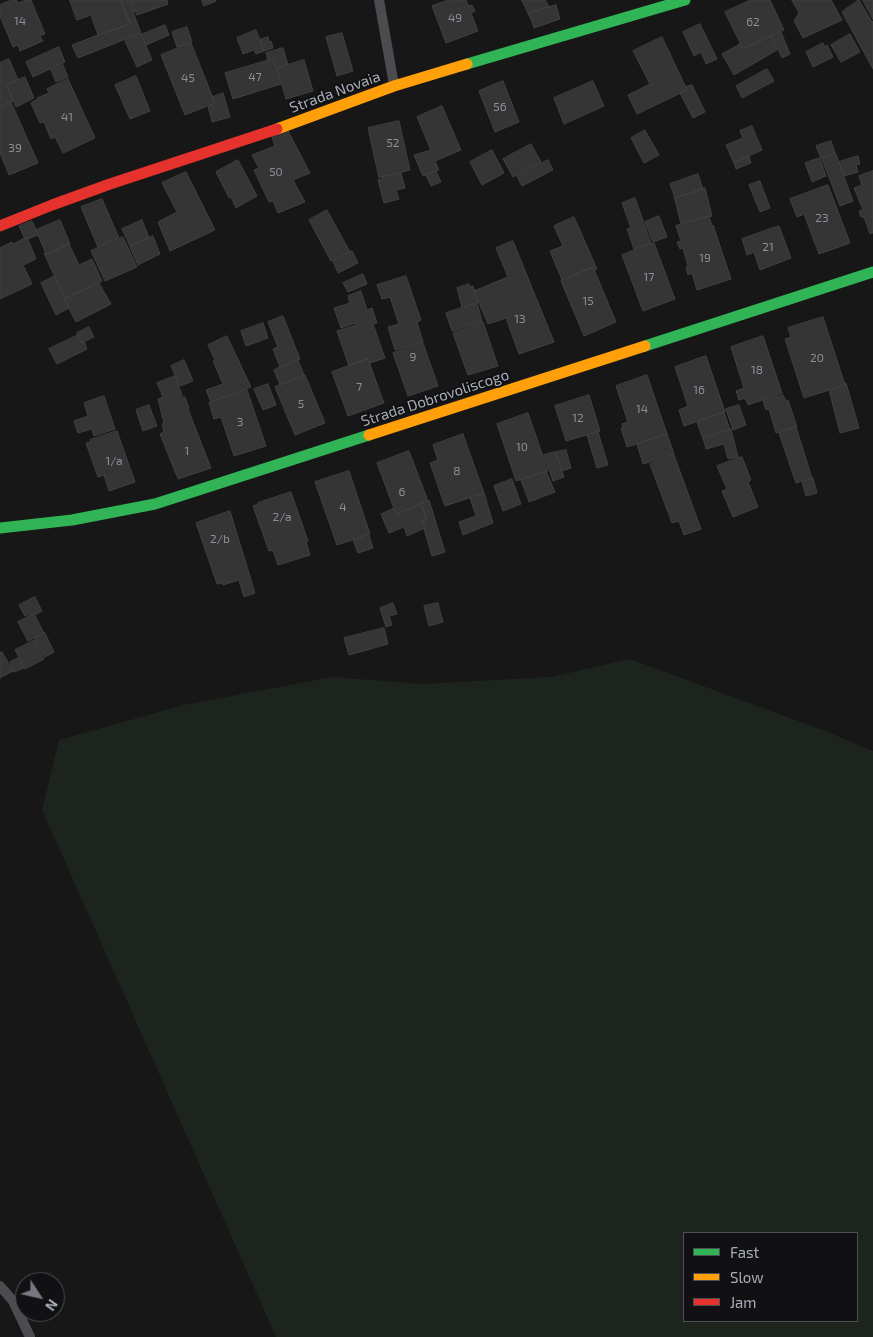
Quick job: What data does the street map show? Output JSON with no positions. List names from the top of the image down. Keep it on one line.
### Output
{"streets":{"street":["Strada Novaia","Strada Dobrovoliscogo"]},"house_numbers":["49","14","62","47","45","56","41","52","39","50","23","21","19","17","15","13","9","20","18","7","16","5","14","12","3","10","1","1/a","8","6","4","2/a","2/b"],"legend":["Fast","Slow","Jam"],"north":"bottom right"}
